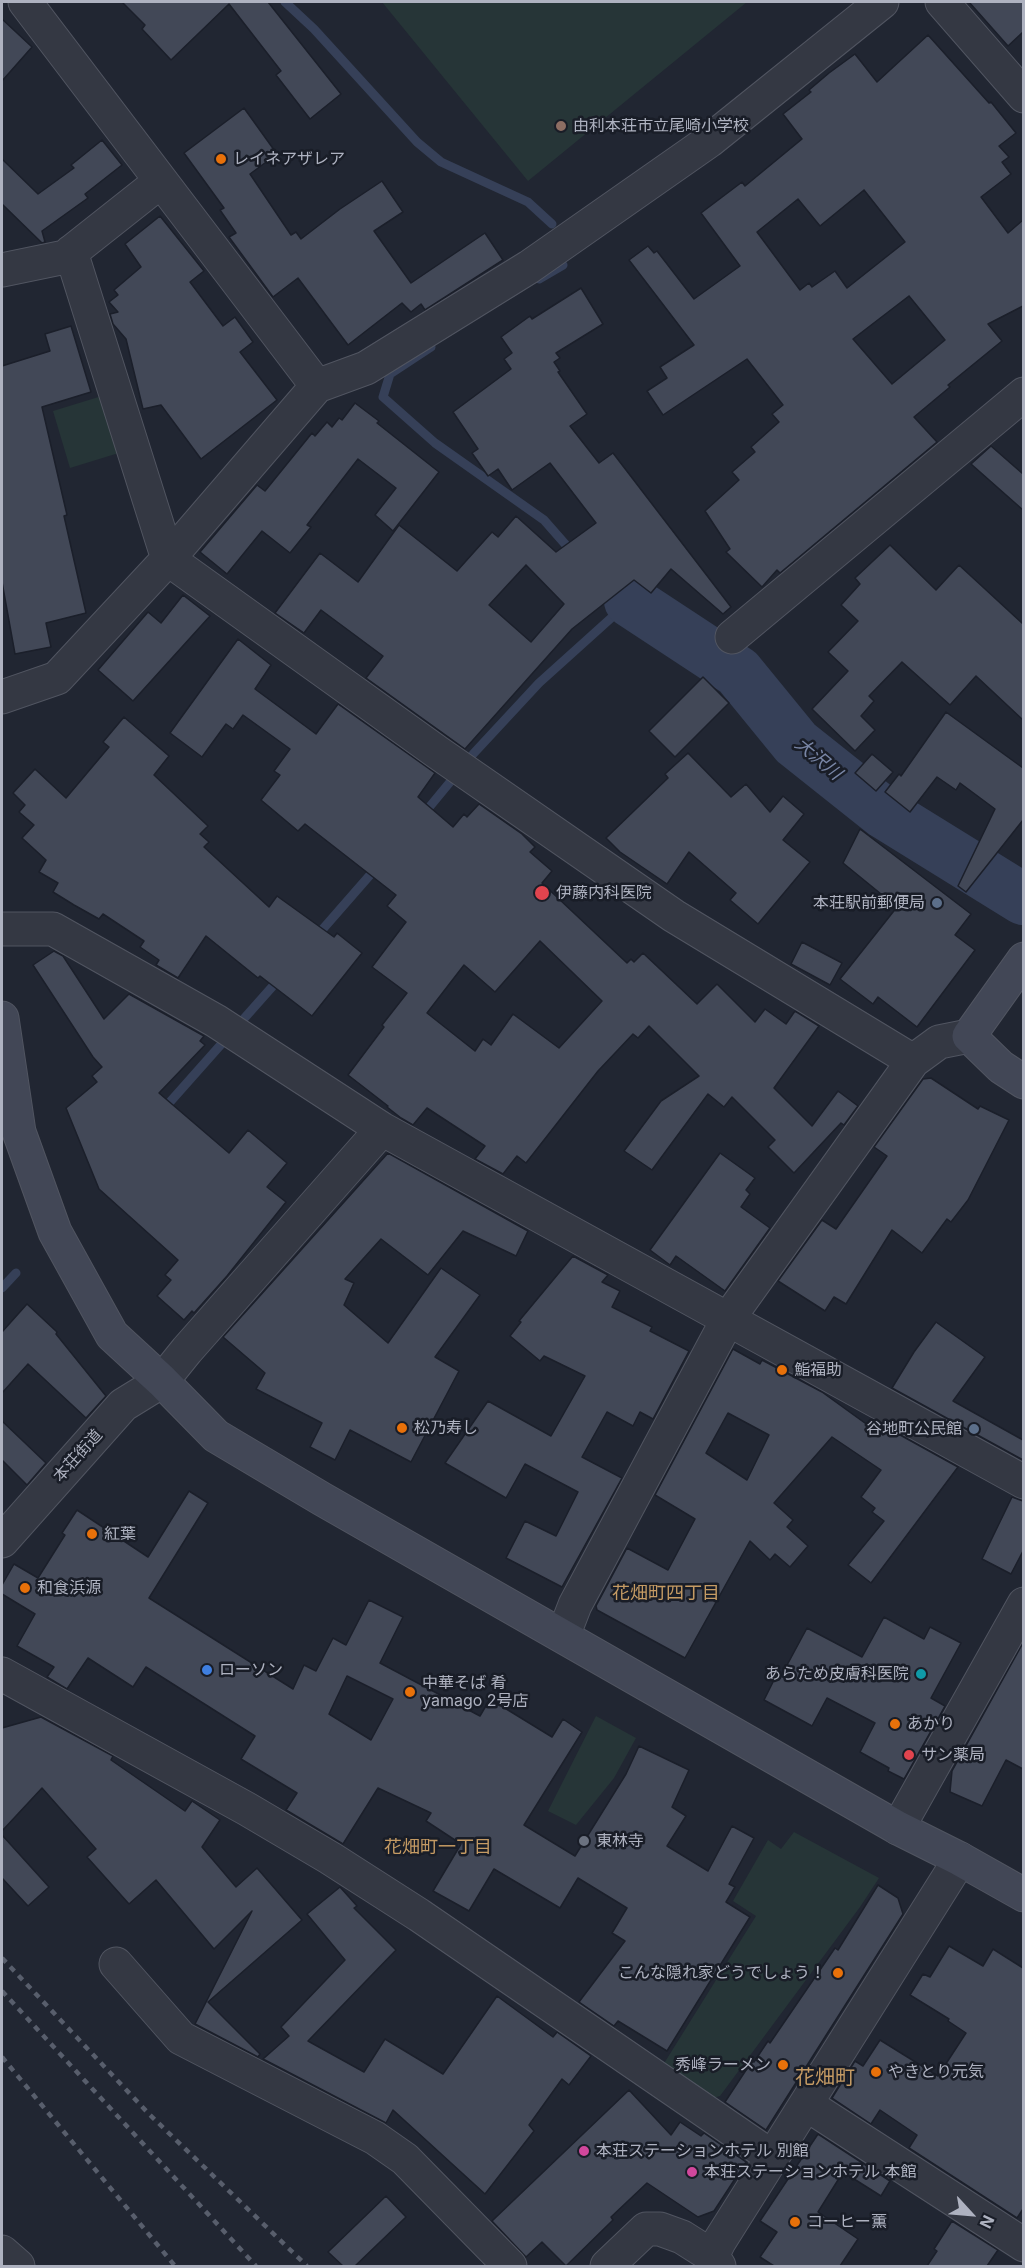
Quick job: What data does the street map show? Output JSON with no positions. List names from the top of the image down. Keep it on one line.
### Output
{"streets":{"street":["本荘街道"]},"districts":["花畑町四丁目","花畑町一丁目","花畑町"],"water":["大沢川"],"places":["由利本荘市立尾崎小学校","レイネアザレア","伊藤内科医院","本荘駅前郵便局","鮨福助","松乃寿し","谷地町公民館","紅葉","和食浜源","ローソン","あらため皮膚科医院","中華そば 肴 yamago 2号店","あかり","サン薬局","東林寺","こんな隠れ家どうでしょう！","秀峰ラーメン","やきとり元気","本荘ステーションホテル 別館","本荘ステーションホテル 本館","コーヒー薫"],"north":"bottom right"}
